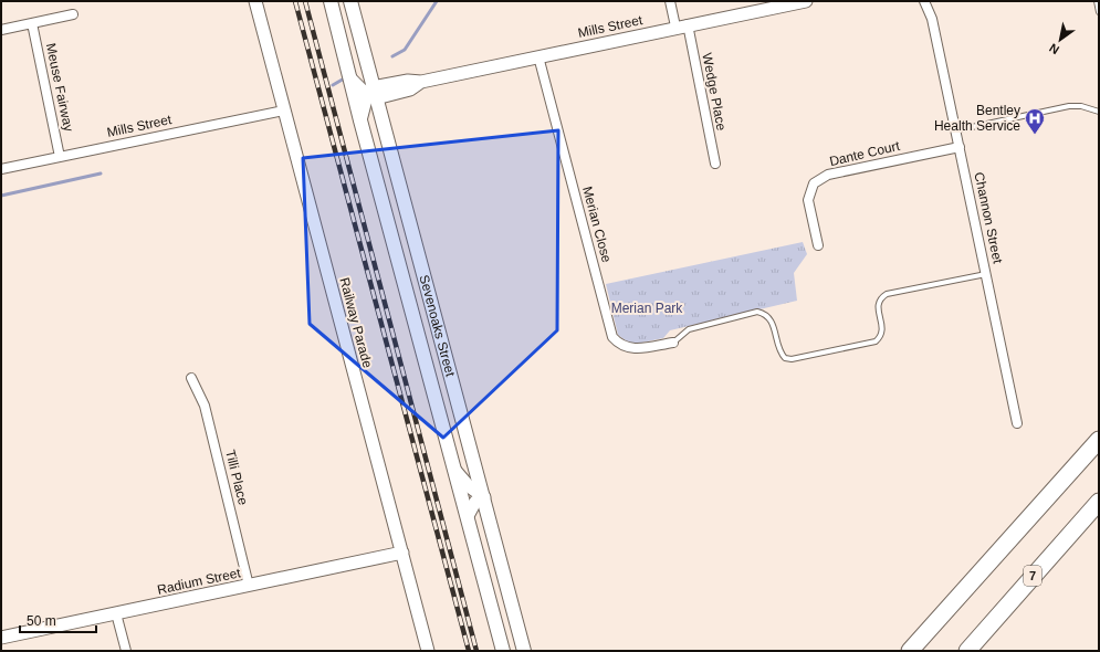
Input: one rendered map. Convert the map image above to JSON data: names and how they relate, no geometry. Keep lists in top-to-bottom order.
{
  "streets": {
    "highway": ["7"],
    "main road": ["Sevenoaks Street"],
    "street": [
      "Mills Street",
      "Meuse Fairway",
      "Wedge Place",
      "Dante Court",
      "Channon Street",
      "Merian Close",
      "Railway Parade",
      "Tilli Place",
      "Radium Street"
    ]
  },
  "crossings": [
    ["Mills Street", "Meuse Fairway"],
    ["Mills Street", "Wedge Place"],
    ["Mills Street", "Merian Close"],
    ["Mills Street", "Railway Parade"],
    ["Mills Street", "Sevenoaks Street"],
    ["Dante Court", "Channon Street"],
    ["Railway Parade", "Radium Street"],
    ["Tilli Place", "Radium Street"]
  ],
  "parks": ["Merian Park"],
  "places": {
    "hospital": ["Bentley Health Service"]
  },
  "scale_bar": "50 m",
  "north": "bottom left"
}
